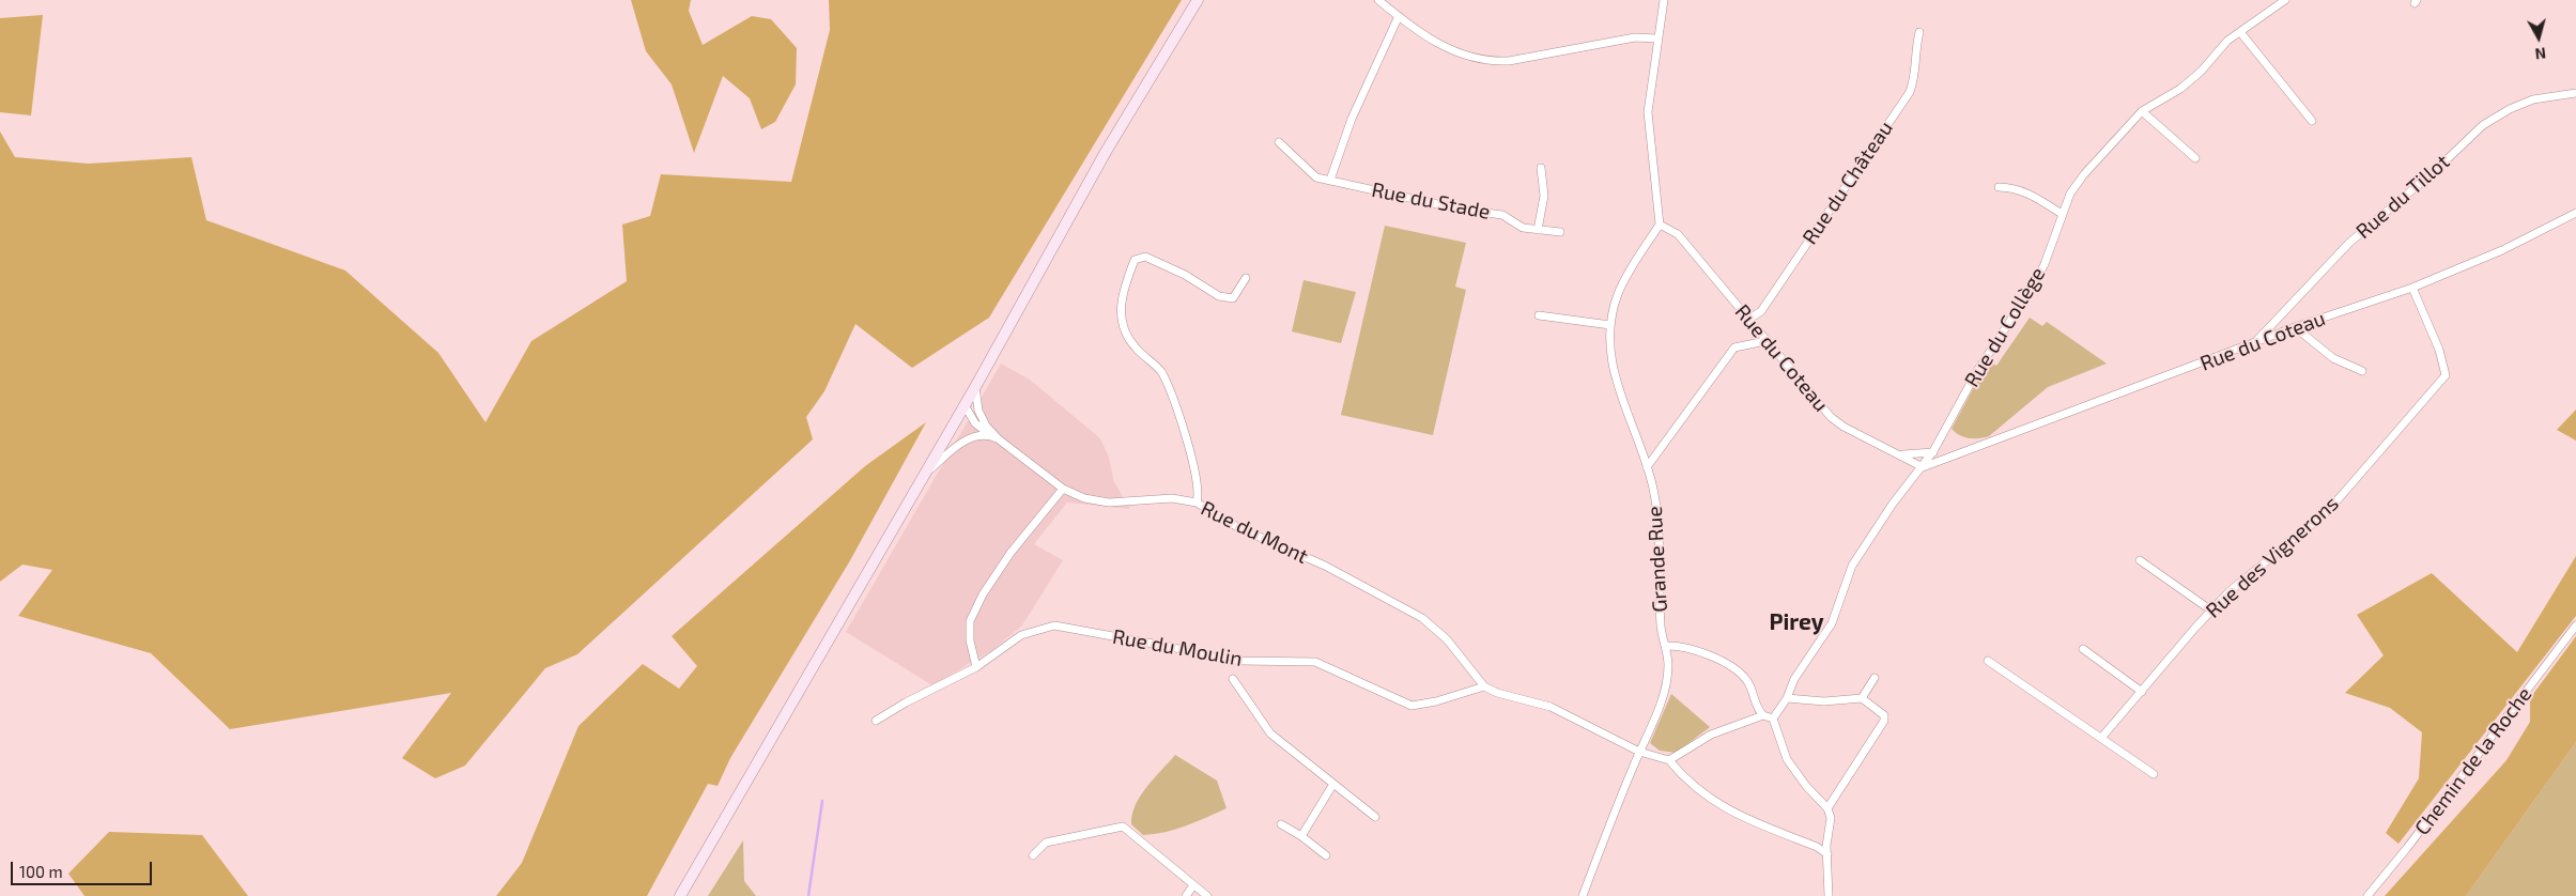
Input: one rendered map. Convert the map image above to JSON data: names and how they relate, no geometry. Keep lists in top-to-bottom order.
{
  "streets": {
    "street": [
      "Rue du Château",
      "Rue du Tillot",
      "Rue du Stade",
      "Rue du Collège",
      "Rue du Coteau",
      "Rue du Mont",
      "Rue des Vignerons",
      "Grande Rue",
      "Rue du Moulin",
      "Chemin de la Roche"
    ]
  },
  "crossings": [
    ["Rue du Château", "Rue du Coteau"],
    ["Rue du Tillot", "Rue du Coteau"],
    ["Rue du Collège", "Rue du Coteau"],
    ["Rue du Coteau", "Rue des Vignerons"],
    ["Rue du Coteau", "Grande Rue"],
    ["Rue du Mont", "Rue du Moulin"]
  ],
  "districts": ["Pirey"],
  "scale_bar": "100 m",
  "north": "bottom"
}
